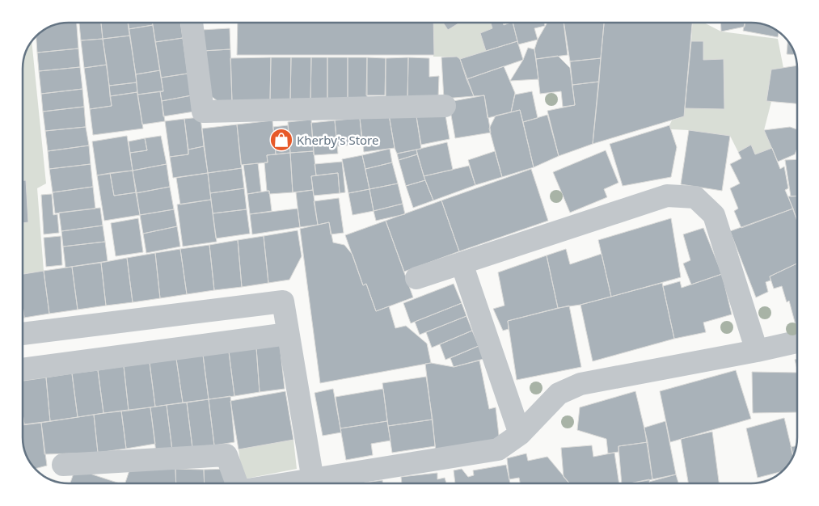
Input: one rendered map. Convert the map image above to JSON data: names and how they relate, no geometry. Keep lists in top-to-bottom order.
{
  "places": {
    "shop": ["Kherby's Store"]
  }
}
